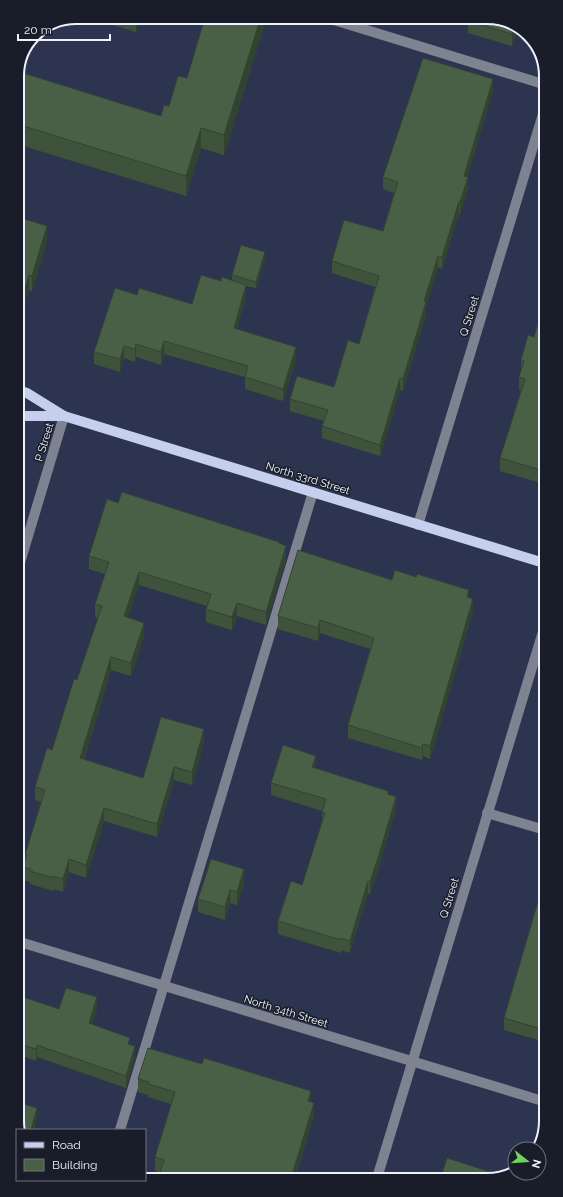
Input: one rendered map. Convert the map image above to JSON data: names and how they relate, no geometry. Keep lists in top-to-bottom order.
{
  "streets": {
    "main road": ["North 33rd Street"],
    "street": ["Q Street", "P Street", "North 34th Street"]
  },
  "crossings": [
    ["Q Street", "North 33rd Street"],
    ["Q Street", "North 34th Street"],
    ["P Street", "North 33rd Street"]
  ],
  "legend": ["Road", "Building"],
  "scale_bar": "20 m",
  "north": "right"
}
